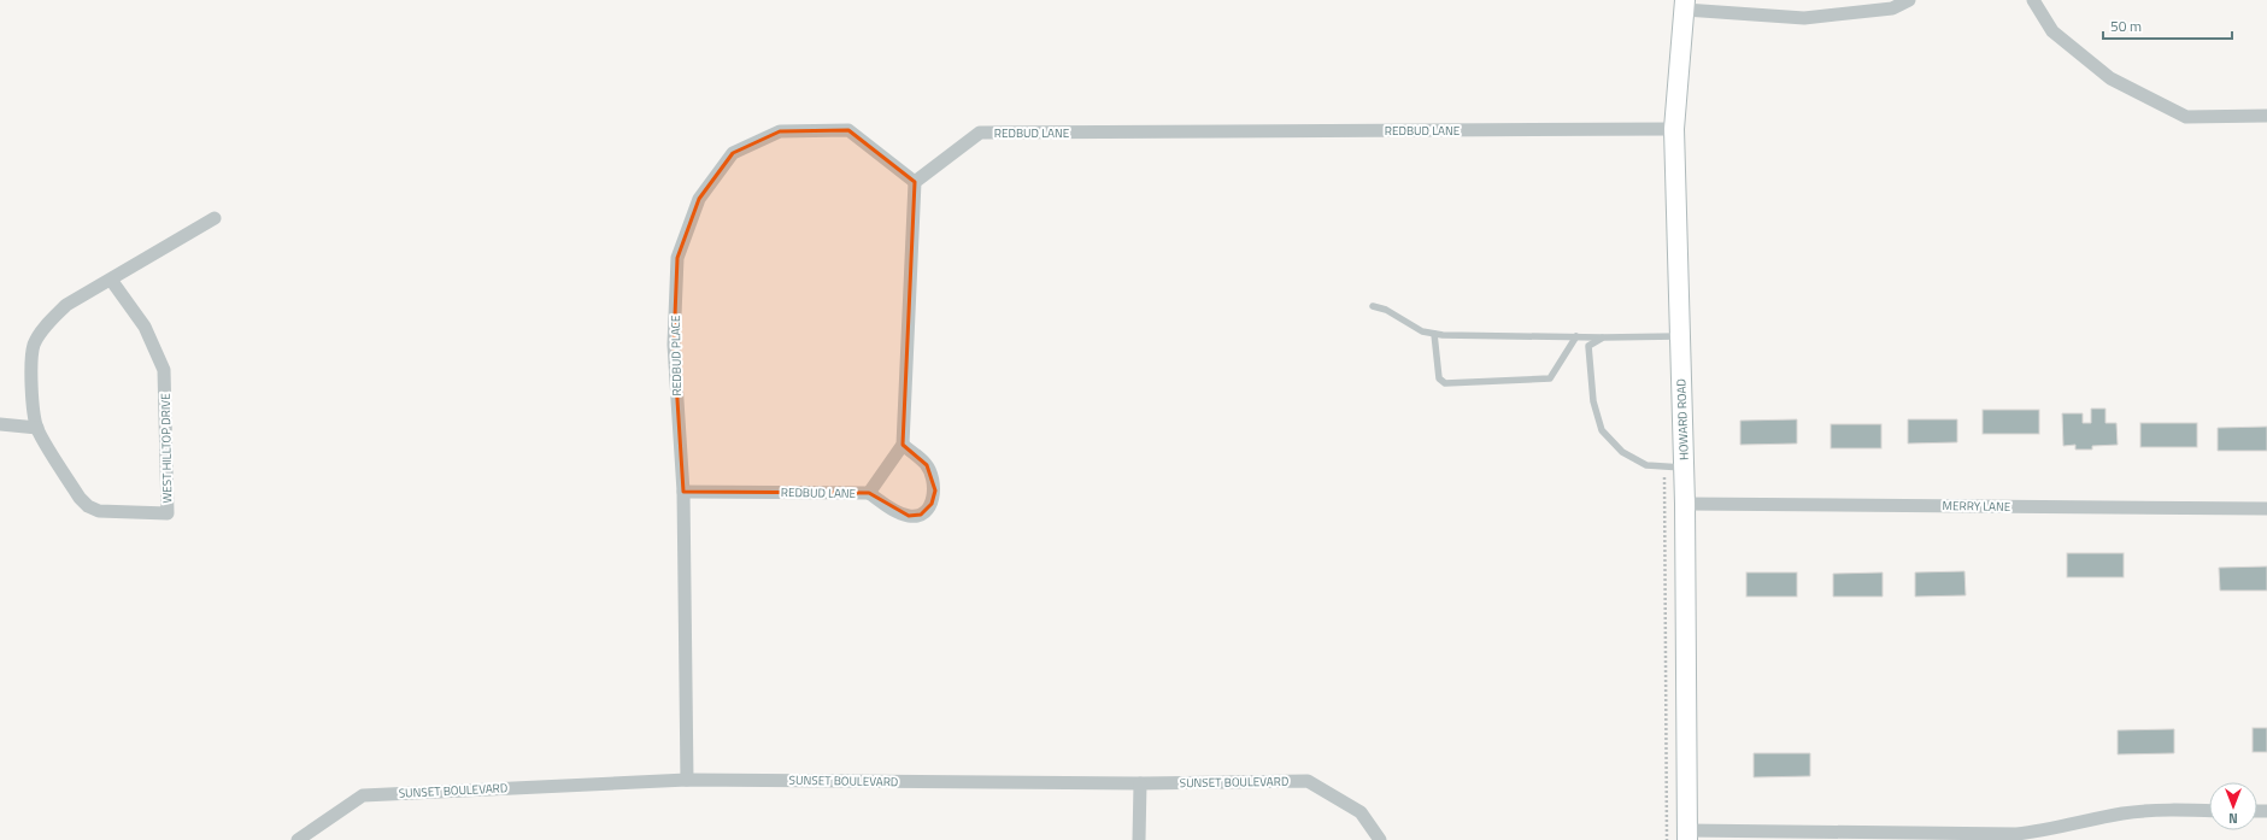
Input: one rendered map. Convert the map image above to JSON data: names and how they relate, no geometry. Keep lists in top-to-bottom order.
{
  "streets": {
    "street": [
      "REDBUD LANE",
      "REDBUD PLACE",
      "HOWARD ROAD",
      "WEST HILLTOP DRIVE",
      "MERRY LANE",
      "SUNSET BOULEVARD"
    ]
  },
  "crossings": [
    ["REDBUD LANE", "REDBUD PLACE"],
    ["REDBUD LANE", "HOWARD ROAD"],
    ["REDBUD PLACE", "SUNSET BOULEVARD"],
    ["HOWARD ROAD", "MERRY LANE"]
  ],
  "scale_bar": "50 m",
  "north": "bottom"
}
